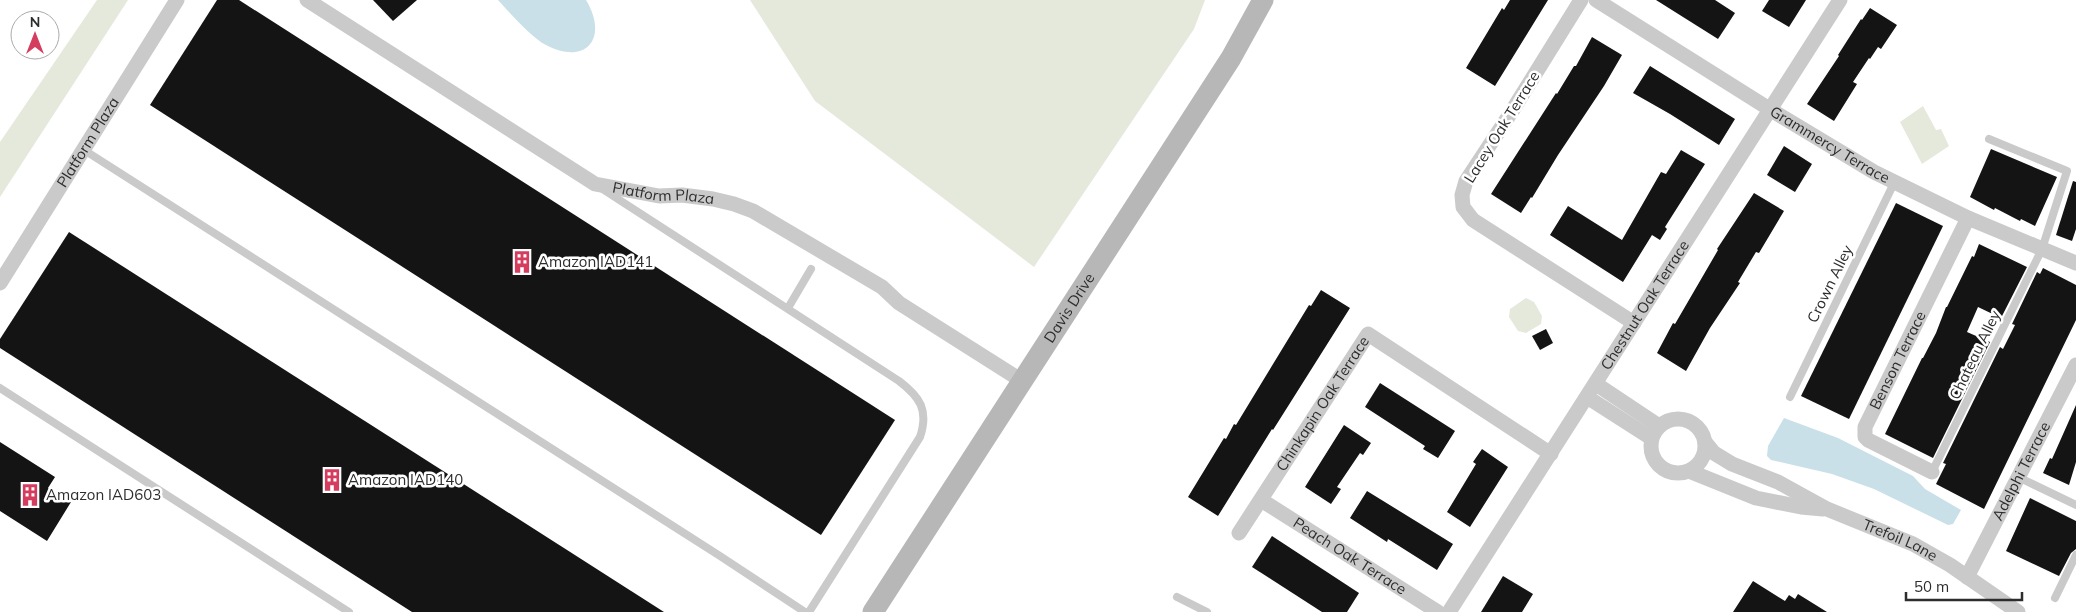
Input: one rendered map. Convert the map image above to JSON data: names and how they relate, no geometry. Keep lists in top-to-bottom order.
{
  "streets": {
    "street": [
      "Lacey Oak Terrace",
      "Platform Plaza",
      "Grammercy Terrace",
      "Chestnut Oak Terrace",
      "Davis Drive",
      "Benson Terrace",
      "Chinkapin Oak Terrace",
      "Adelphi Terrace",
      "Trefoil Lane",
      "Peach Oak Terrace"
    ],
    "lane": ["Crown Alley", "Chateau Alley"]
  },
  "crossings": [
    ["Lacey Oak Terrace", "Chestnut Oak Terrace"],
    ["Platform Plaza", "Davis Drive"],
    ["Grammercy Terrace", "Crown Alley"],
    ["Grammercy Terrace", "Chestnut Oak Terrace"],
    ["Grammercy Terrace", "Chateau Alley"],
    ["Grammercy Terrace", "Benson Terrace"],
    ["Chestnut Oak Terrace", "Chinkapin Oak Terrace"],
    ["Chateau Alley", "Benson Terrace"],
    ["Chinkapin Oak Terrace", "Peach Oak Terrace"],
    ["Adelphi Terrace", "Trefoil Lane"]
  ],
  "places": {
    "building": ["Amazon IAD141", "Amazon IAD140", "Amazon IAD603"]
  },
  "scale_bar": "50 m",
  "north": "top"
}
